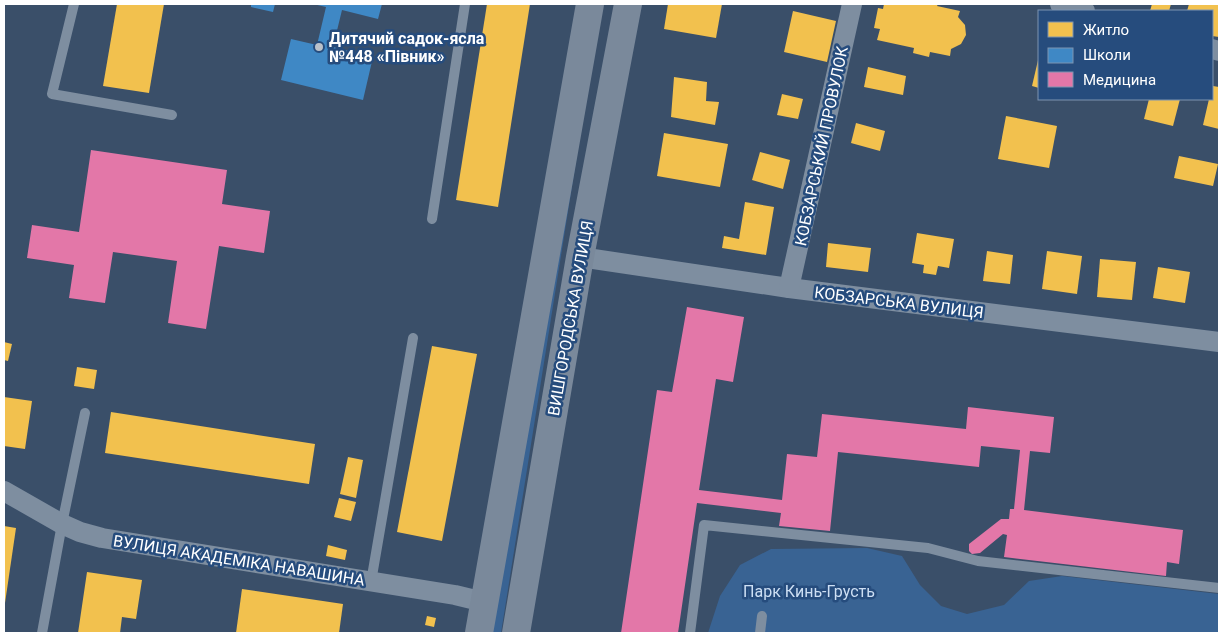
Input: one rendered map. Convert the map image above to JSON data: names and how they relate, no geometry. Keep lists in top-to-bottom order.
{
  "streets": {
    "main road": ["ВИШГОРОДСЬКА ВУЛИЦЯ"],
    "street": ["КОБЗАРСЬКИЙ ПРОВУЛОК", "КОБЗАРСЬКА ВУЛИЦЯ", "ВУЛИЦЯ АКАДЕМІКА НАВАШИНА"]
  },
  "crossings": [
    ["КОБЗАРСЬКИЙ ПРОВУЛОК", "КОБЗАРСЬКА ВУЛИЦЯ"],
    ["КОБЗАРСЬКА ВУЛИЦЯ", "ВИШГОРОДСЬКА ВУЛИЦЯ"]
  ],
  "parks": ["Парк Кинь-Грусть"],
  "places": ["Дитячий садок-ясла №448 «Півник»"],
  "legend": ["Житло", "Школи", "Медицина"]
}
